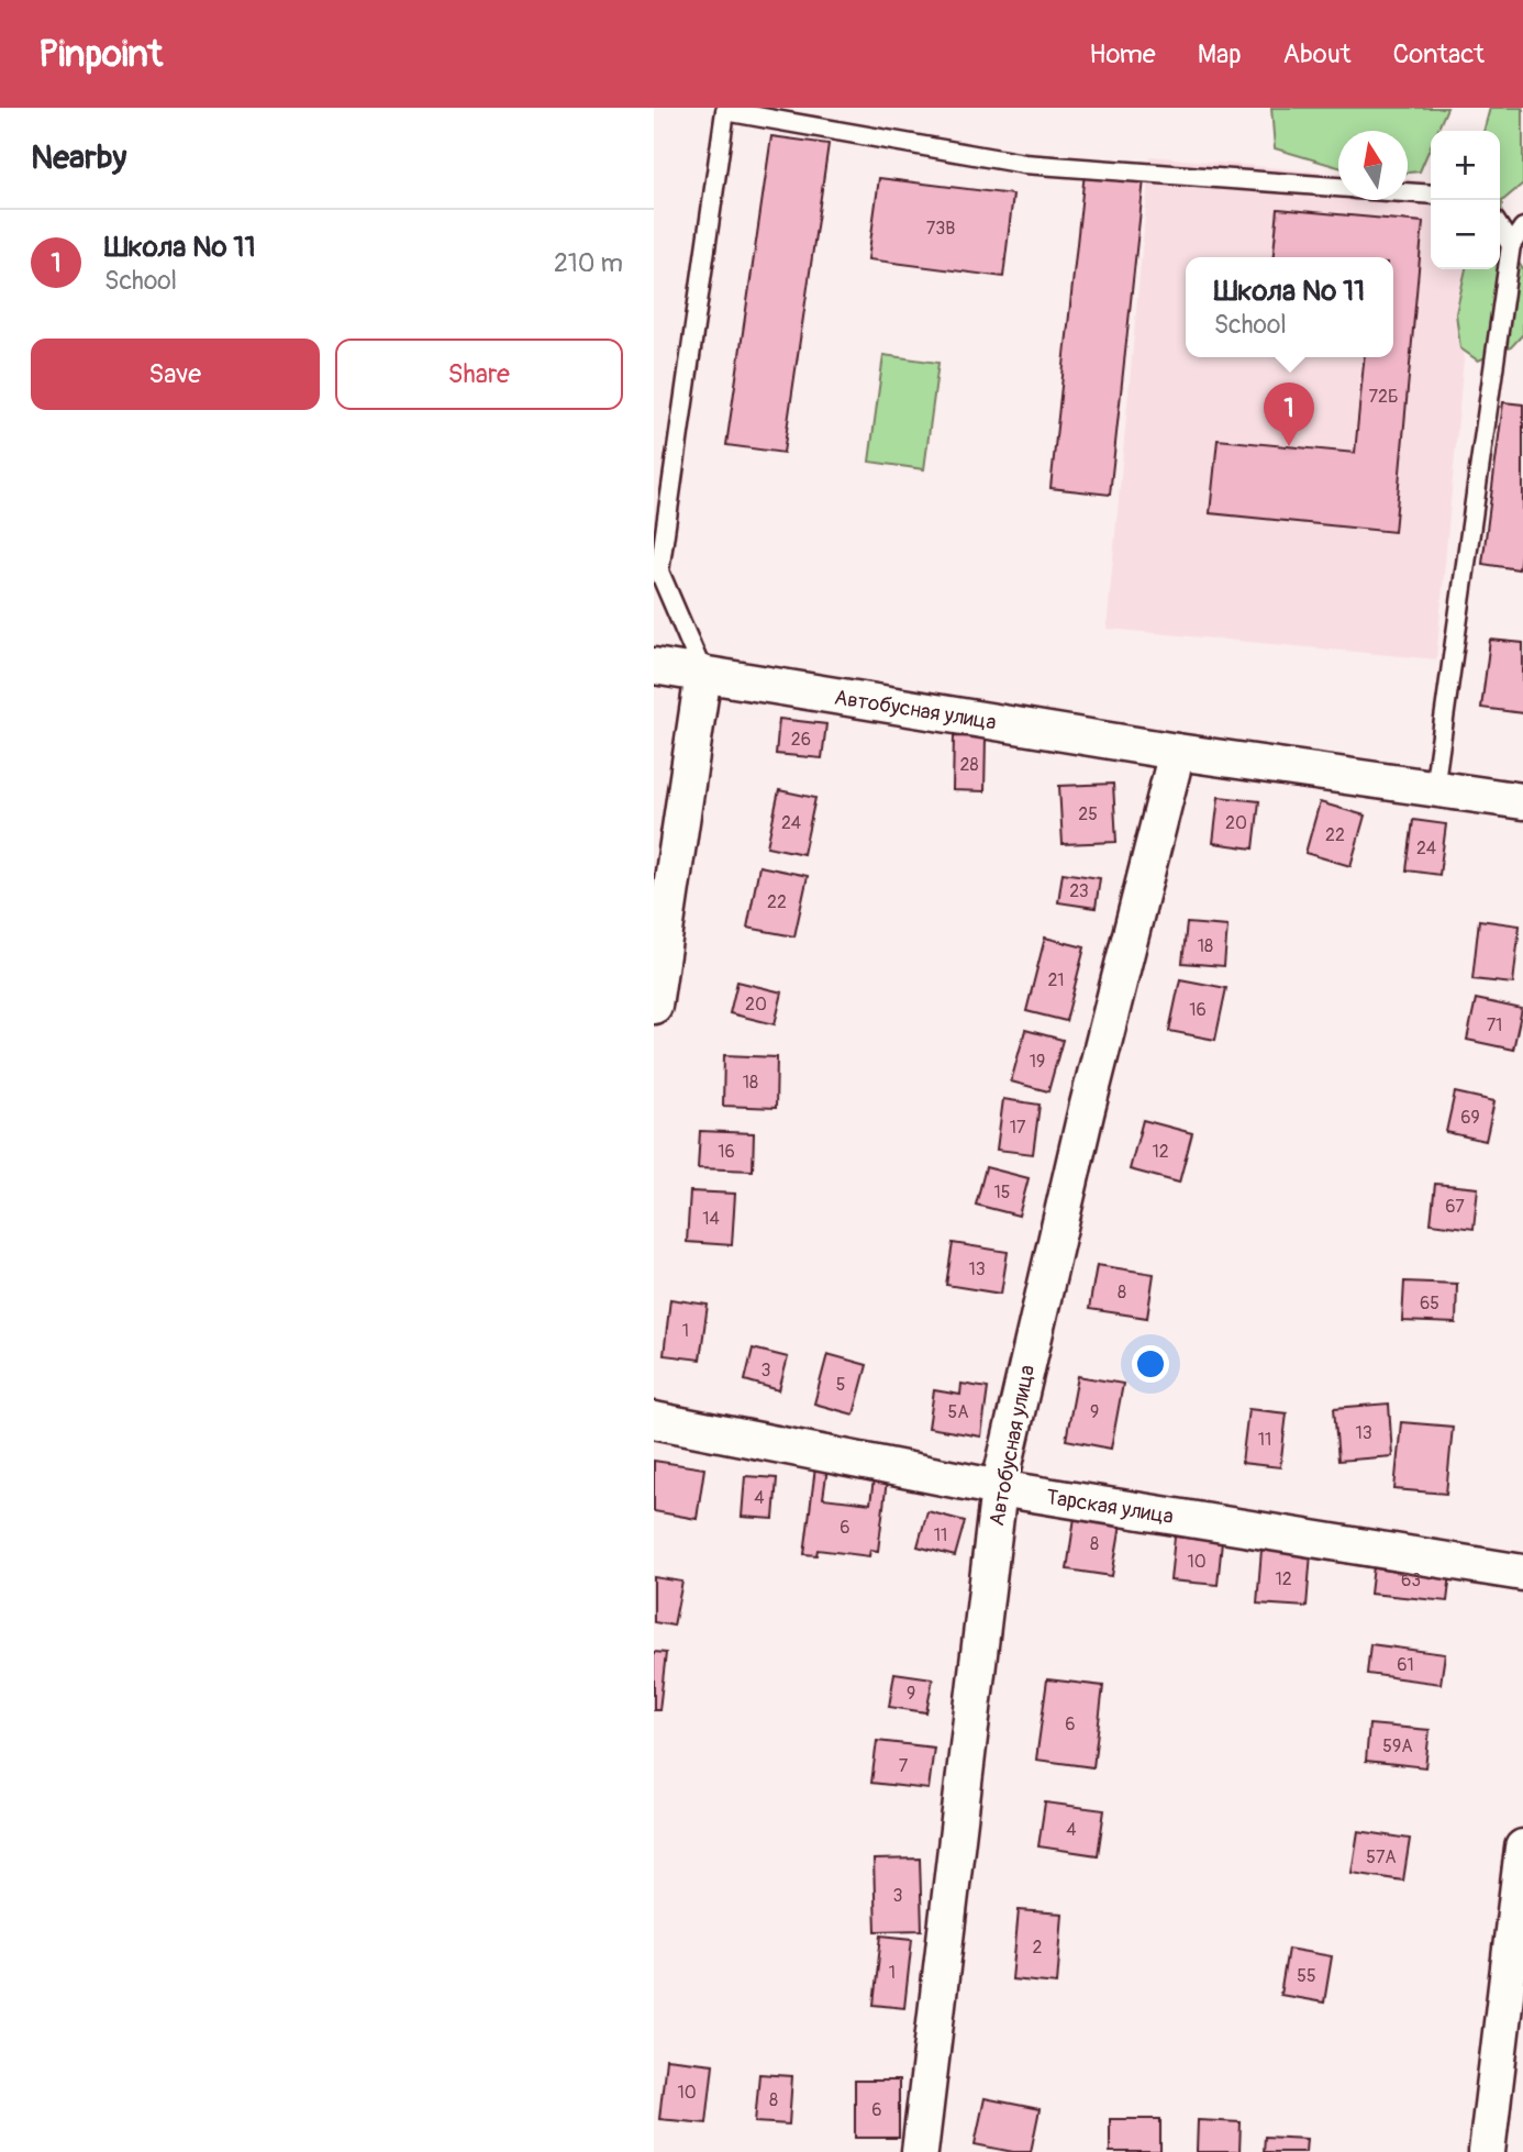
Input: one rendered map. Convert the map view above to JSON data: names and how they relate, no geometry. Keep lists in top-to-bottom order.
{
  "streets": {
    "street": ["Автобусная улица", "Тарская улица"]
  },
  "crossings": [
    ["Автобусная улица", "Тарская улица"]
  ],
  "house_numbers": [
    "73В",
    "72Б",
    "26",
    "28",
    "25",
    "24",
    "20",
    "22",
    "24",
    "23",
    "22",
    "18",
    "21",
    "20",
    "16",
    "71",
    "19",
    "18",
    "69",
    "17",
    "16",
    "12",
    "15",
    "67",
    "14",
    "13",
    "8",
    "65",
    "1",
    "3",
    "5",
    "5А",
    "9",
    "13",
    "11",
    "4",
    "6",
    "11",
    "8",
    "10",
    "12",
    "63",
    "61",
    "9",
    "6",
    "59А",
    "7",
    "4",
    "57А",
    "3",
    "2",
    "1",
    "55",
    "10",
    "8",
    "6"
  ],
  "north": "top",
  "page": {
    "header": "Pinpoint",
    "nav": [
      "Home",
      "Map",
      "About",
      "Contact"
    ],
    "heading": "Nearby",
    "map_buttons": ["+", "−"],
    "list": [
      {
        "mark": "1",
        "name": "Школа № 11",
        "note": "School",
        "value": "210 m"
      }
    ],
    "popup": ["Школа № 11", "School"],
    "buttons": ["Save", "Share"],
    "pins": "1"
  }
}
